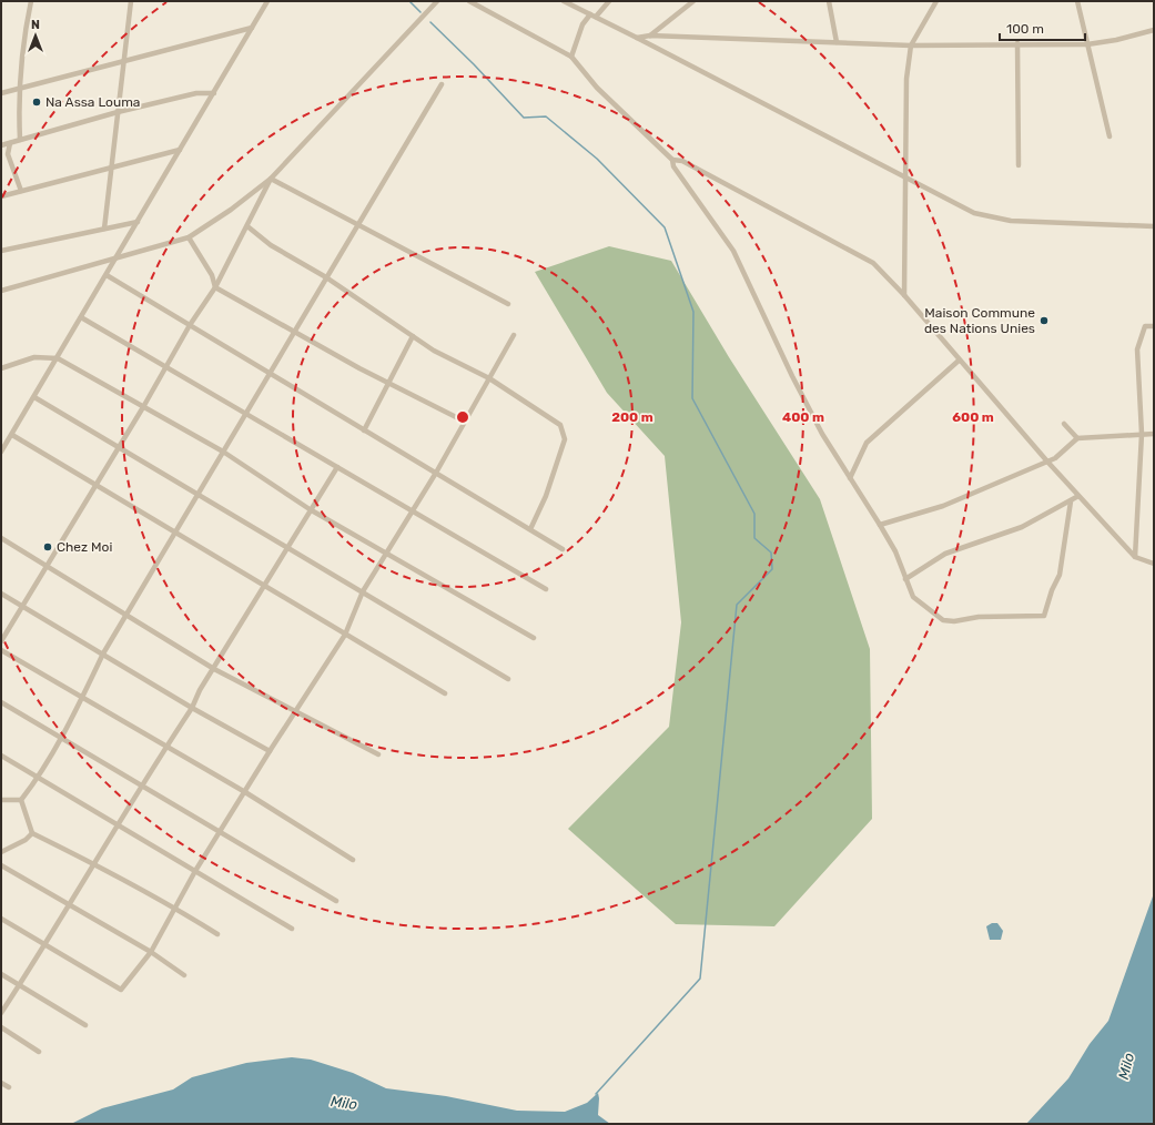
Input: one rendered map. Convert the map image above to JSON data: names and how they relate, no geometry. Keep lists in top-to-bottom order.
{
  "water": ["Milo"],
  "places": ["Na Assa Louma", "Maison Commune des Nations Unies", "Chez Moi"],
  "scale_bar": "100 m",
  "north": "top",
  "rings": ["200 m", "400 m", "600 m"]
}
